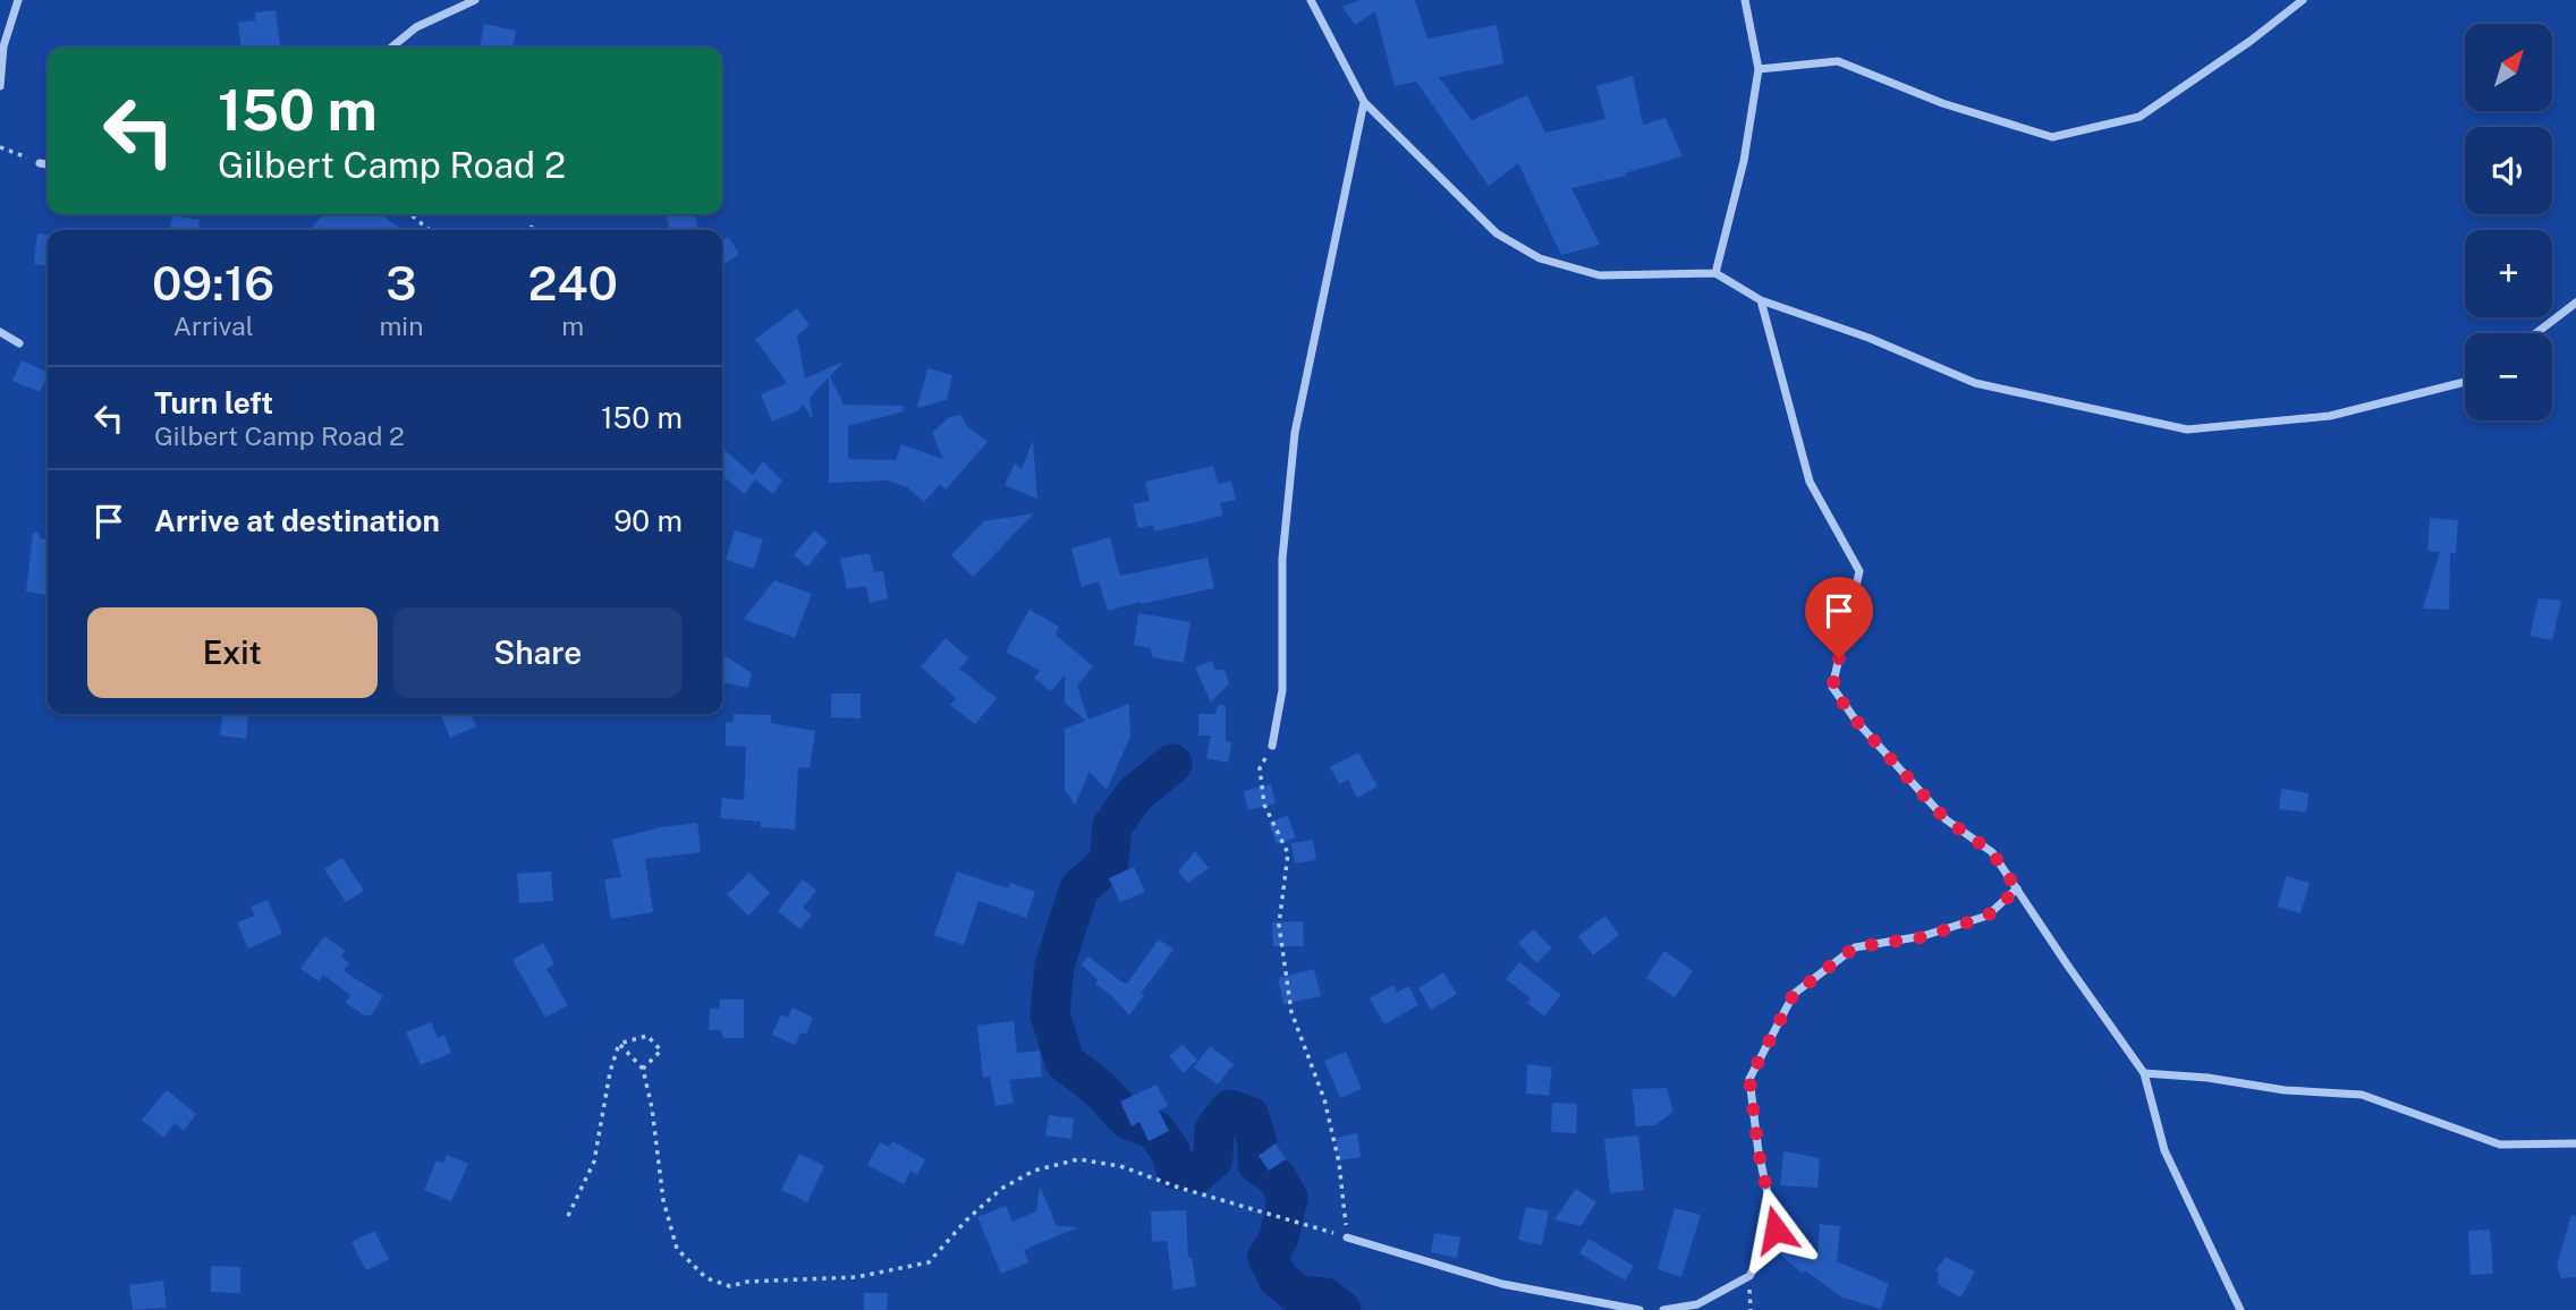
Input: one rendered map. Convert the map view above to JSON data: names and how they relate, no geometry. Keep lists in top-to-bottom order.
{
  "north": "top right",
  "page": {
    "map_buttons": ["+", "−"],
    "turn": ["150 m", "Gilbert Camp Road 2"],
    "eta": [
      "09:16",
      "Arrival",
      "3",
      "min",
      "240",
      "m"
    ],
    "list": [
      {
        "name": "Turn left",
        "note": "Gilbert Camp Road 2",
        "value": "150 m"
      },
      {
        "name": "Arrive at destination",
        "value": "90 m"
      }
    ],
    "buttons": ["Exit", "Share"]
  }
}
